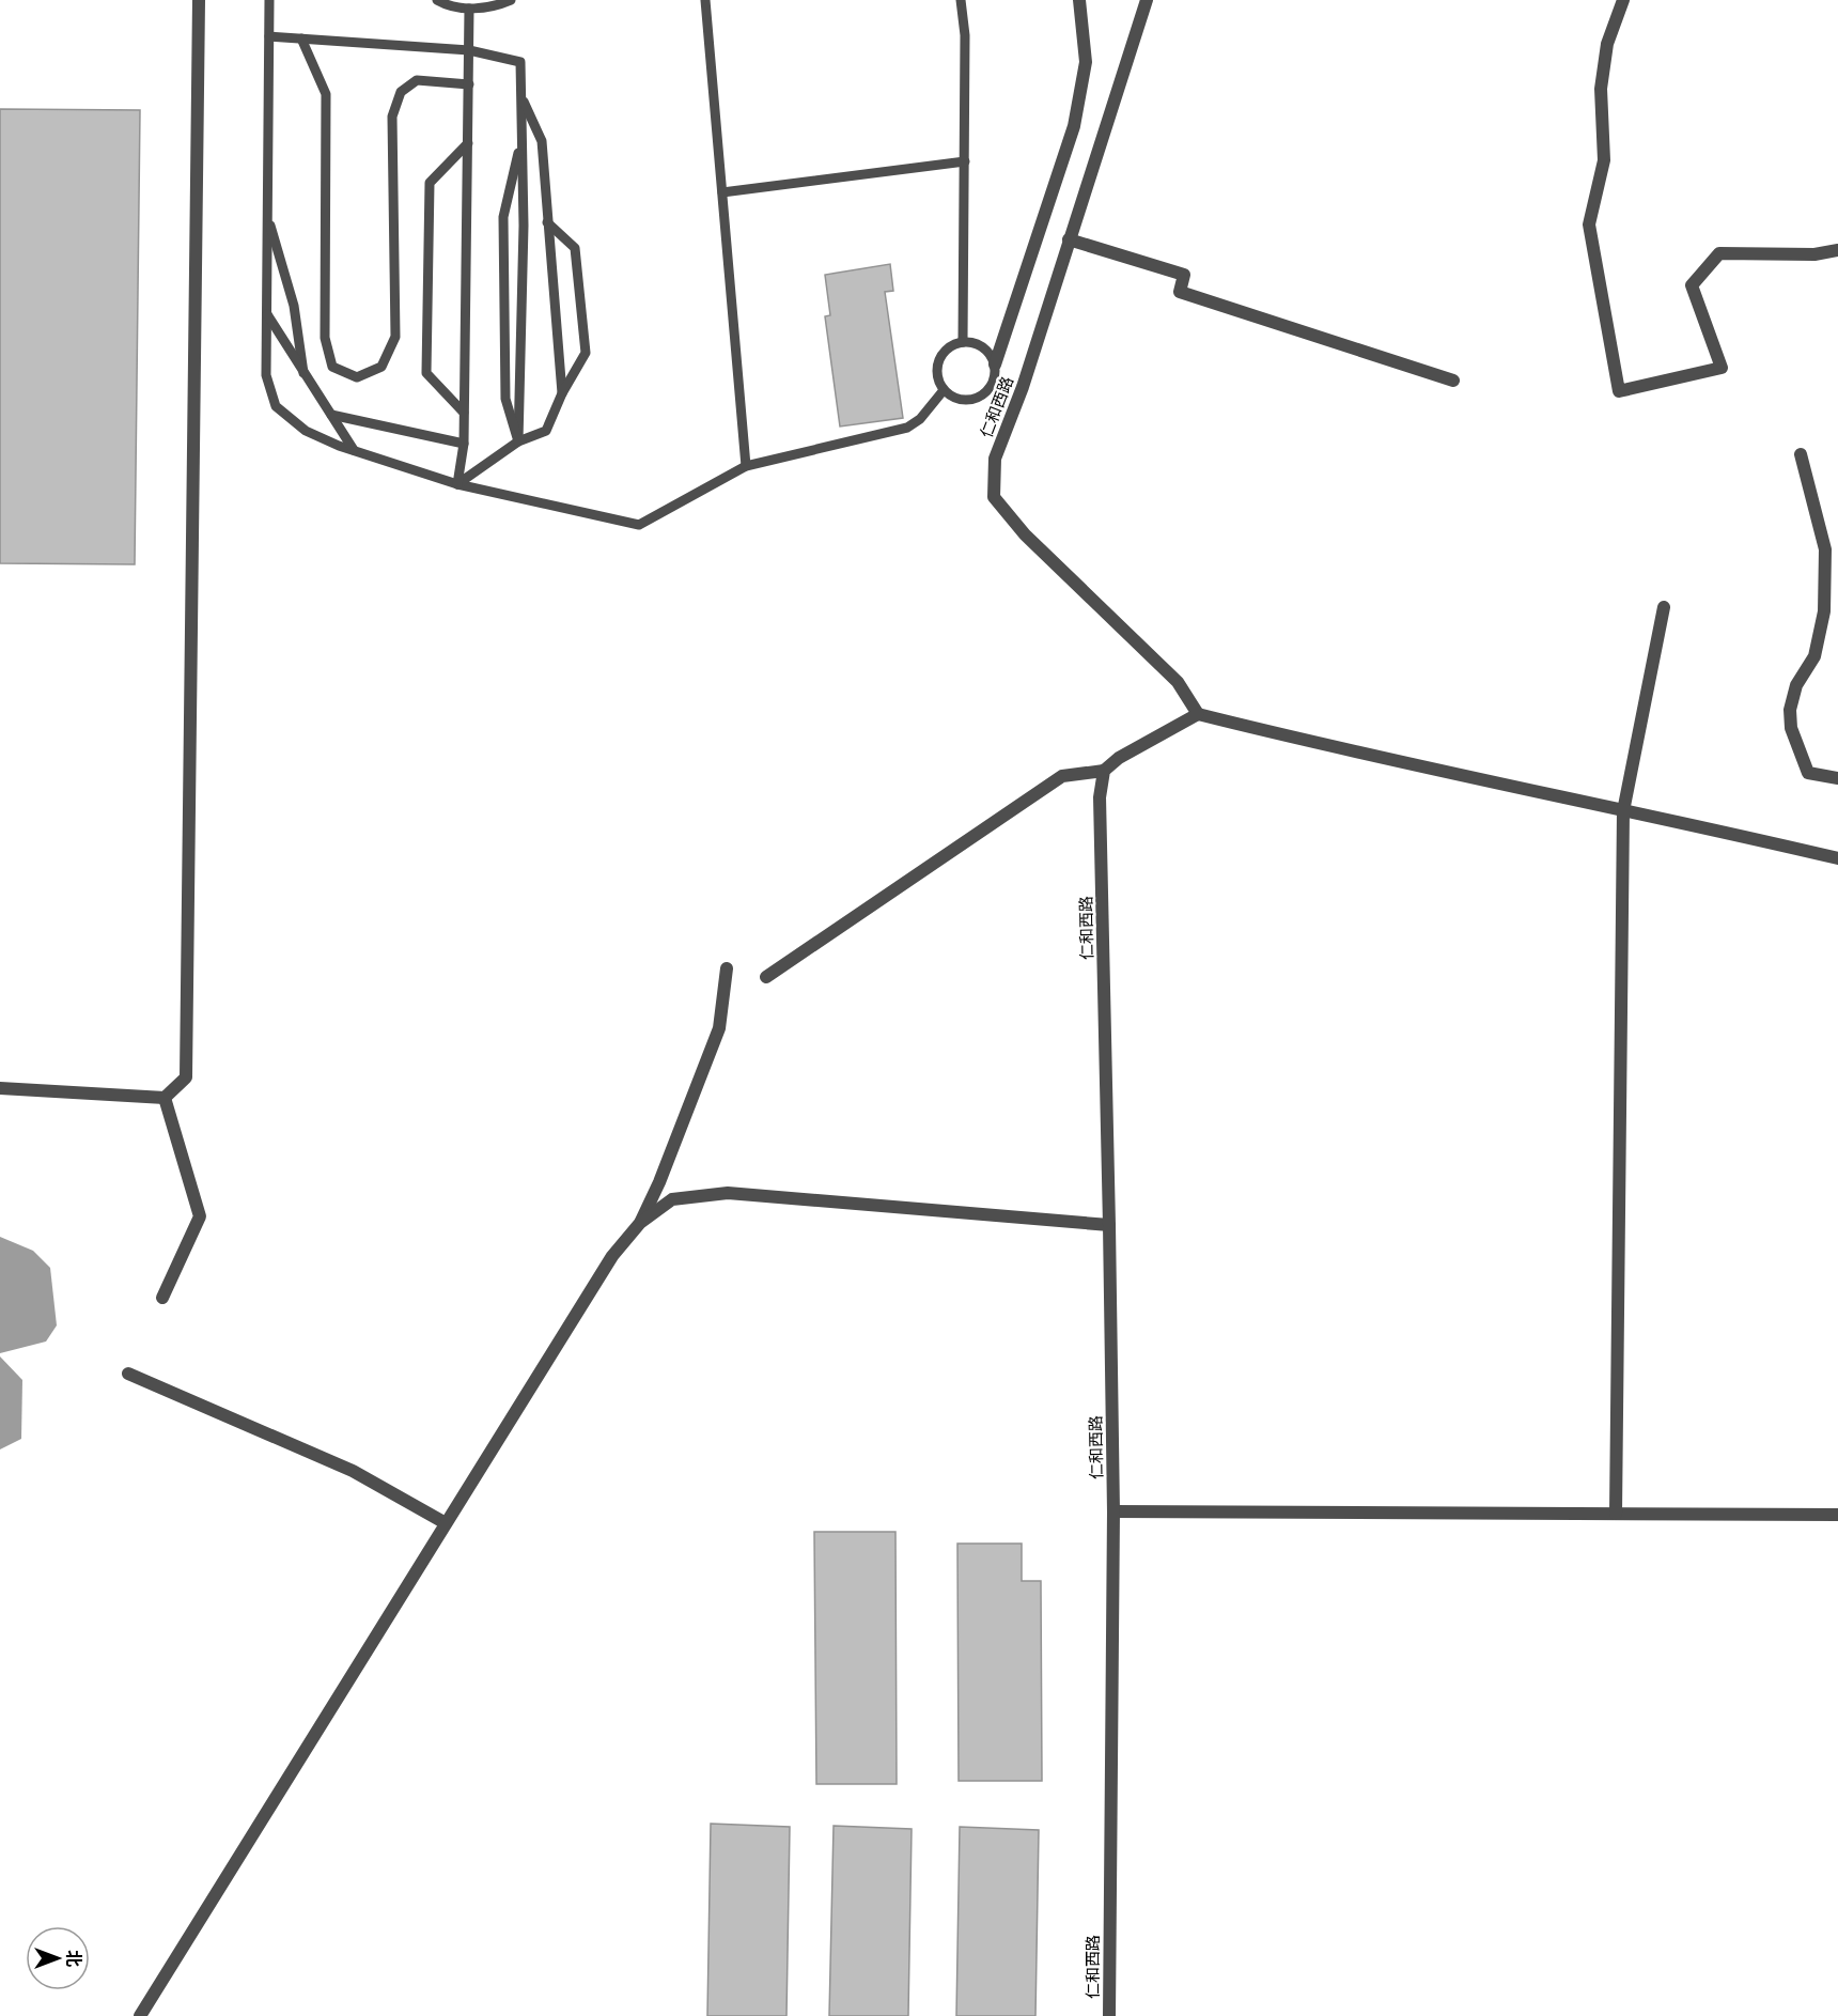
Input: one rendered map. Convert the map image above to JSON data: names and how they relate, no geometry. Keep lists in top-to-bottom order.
{
  "streets": {
    "street": ["仁和西路"]
  },
  "north": "right"
}
